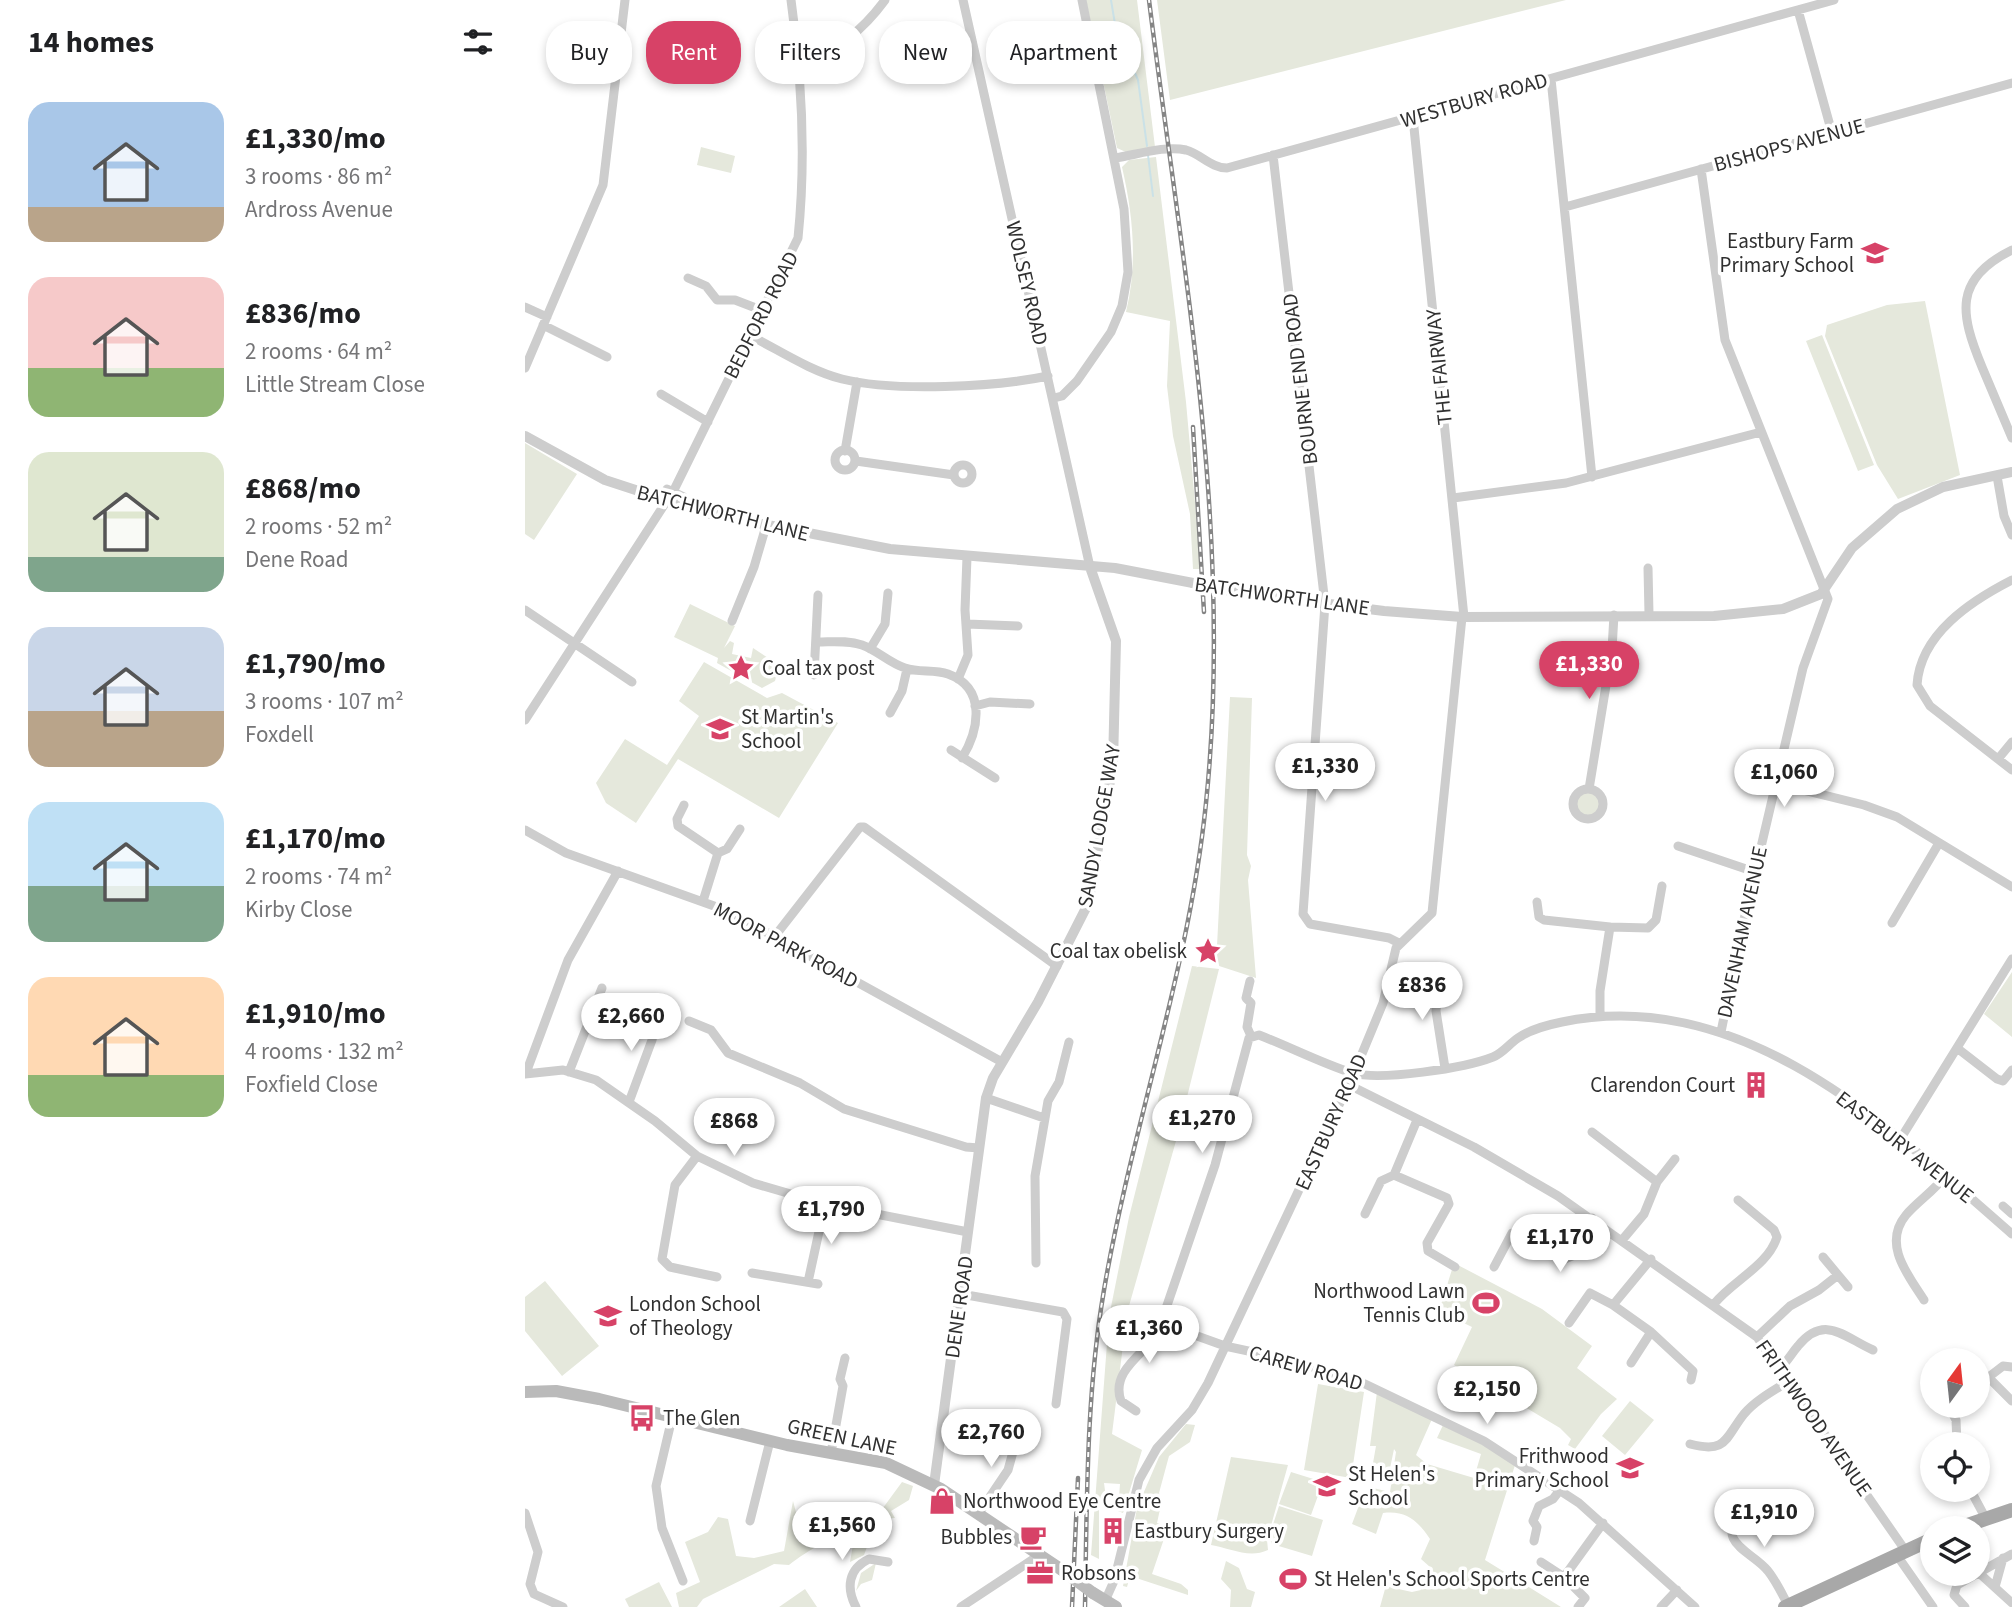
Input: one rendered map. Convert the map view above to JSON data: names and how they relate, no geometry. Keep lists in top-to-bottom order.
{
  "streets": {
    "main road": ["GREEN LANE"],
    "street": [
      "WESTBURY ROAD",
      "BISHOPS AVENUE",
      "WOLSEY ROAD",
      "BEDFORD ROAD",
      "THE FAIRWAY",
      "BOURNE END ROAD",
      "BATCHWORTH LANE",
      "SANDY LODGE WAY",
      "DAVENHAM AVENUE",
      "MOOR PARK ROAD",
      "EASTBURY ROAD",
      "EASTBURY AVENUE",
      "DENE ROAD",
      "CAREW ROAD",
      "FRITHWOOD AVENUE"
    ]
  },
  "crossings": [
    ["WESTBURY ROAD", "THE FAIRWAY"],
    ["WESTBURY ROAD", "BOURNE END ROAD"],
    ["WOLSEY ROAD", "BATCHWORTH LANE"],
    ["WOLSEY ROAD", "SANDY LODGE WAY"],
    ["THE FAIRWAY", "BATCHWORTH LANE"],
    ["BOURNE END ROAD", "BATCHWORTH LANE"],
    ["BOURNE END ROAD", "EASTBURY ROAD"],
    ["BATCHWORTH LANE", "SANDY LODGE WAY"],
    ["BATCHWORTH LANE", "DAVENHAM AVENUE"],
    ["SANDY LODGE WAY", "MOOR PARK ROAD"],
    ["SANDY LODGE WAY", "DENE ROAD"],
    ["DAVENHAM AVENUE", "EASTBURY AVENUE"],
    ["EASTBURY ROAD", "EASTBURY AVENUE"],
    ["EASTBURY ROAD", "CAREW ROAD"],
    ["EASTBURY ROAD", "FRITHWOOD AVENUE"],
    ["EASTBURY ROAD", "GREEN LANE"],
    ["DENE ROAD", "GREEN LANE"]
  ],
  "places": {
    "school or university": [
      "Eastbury Farm Primary School",
      "St Martin's School",
      "London School of Theology",
      "Frithwood Primary School",
      "St Helen's School"
    ],
    "place": ["Coal tax post", "Coal tax obelisk"],
    "building": ["Clarendon Court", "Eastbury Surgery"],
    "sports": ["Northwood Lawn Tennis Club", "St Helen's School Sports Centre"],
    "bus stop": ["The Glen"],
    "shop": ["Northwood Eye Centre"],
    "cafe": ["Bubbles"],
    "office": ["Robsons"]
  },
  "north": "top",
  "page": {
    "heading": "14 homes",
    "chip": [
      "Buy",
      "Rent",
      "Filters",
      "New",
      "Apartment"
    ],
    "list": [
      {
        "name": "£1,330/mo",
        "note": "3 rooms · 86 m² · Ardross Avenue"
      },
      {
        "name": "£836/mo",
        "note": "2 rooms · 64 m² · Little Stream Close"
      },
      {
        "name": "£868/mo",
        "note": "2 rooms · 52 m² · Dene Road"
      },
      {
        "name": "£1,790/mo",
        "note": "3 rooms · 107 m² · Foxdell"
      },
      {
        "name": "£1,170/mo",
        "note": "2 rooms · 74 m² · Kirby Close"
      },
      {
        "name": "£1,910/mo",
        "note": "4 rooms · 132 m² · Foxfield Close"
      }
    ],
    "price": [
      "£1,330",
      "£1,330",
      "£1,060",
      "£836",
      "£2,660",
      "£1,270",
      "£868",
      "£1,790",
      "£1,170",
      "£1,360",
      "£2,150",
      "£2,760",
      "£1,910",
      "£1,560"
    ]
  }
}
